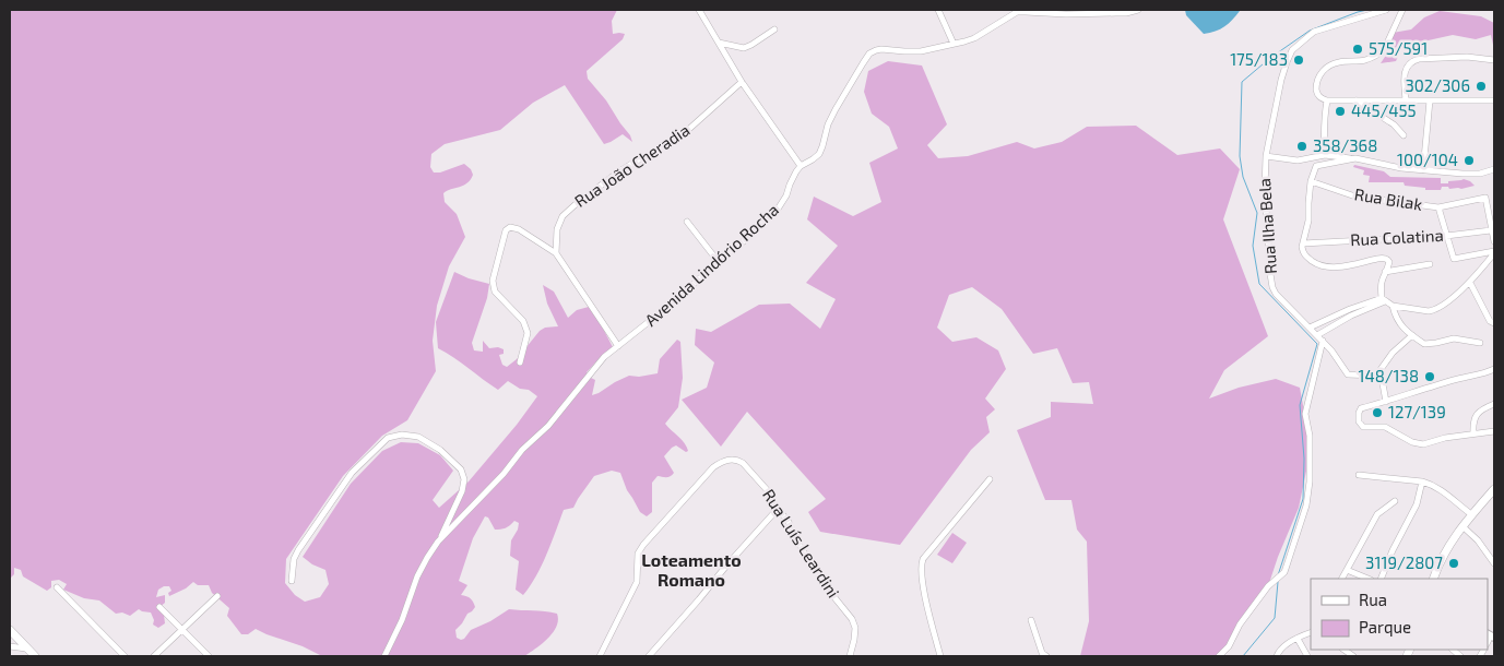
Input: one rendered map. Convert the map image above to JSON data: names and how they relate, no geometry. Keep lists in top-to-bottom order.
{
  "streets": {
    "street": [
      "Rua João Cheradia",
      "Rua Bilak",
      "Rua Ilha Bela",
      "Rua Colatina",
      "Avenida Lindório Rocha",
      "Rua Luís Leardini"
    ]
  },
  "crossings": [
    ["Rua Bilak", "Rua Colatina"]
  ],
  "districts": ["Loteamento Romano"],
  "places": [
    "575/591",
    "175/183",
    "302/306",
    "445/455",
    "358/368",
    "100/104",
    "148/138",
    "127/139",
    "3119/2807"
  ],
  "legend": ["Rua", "Parque"]
}
